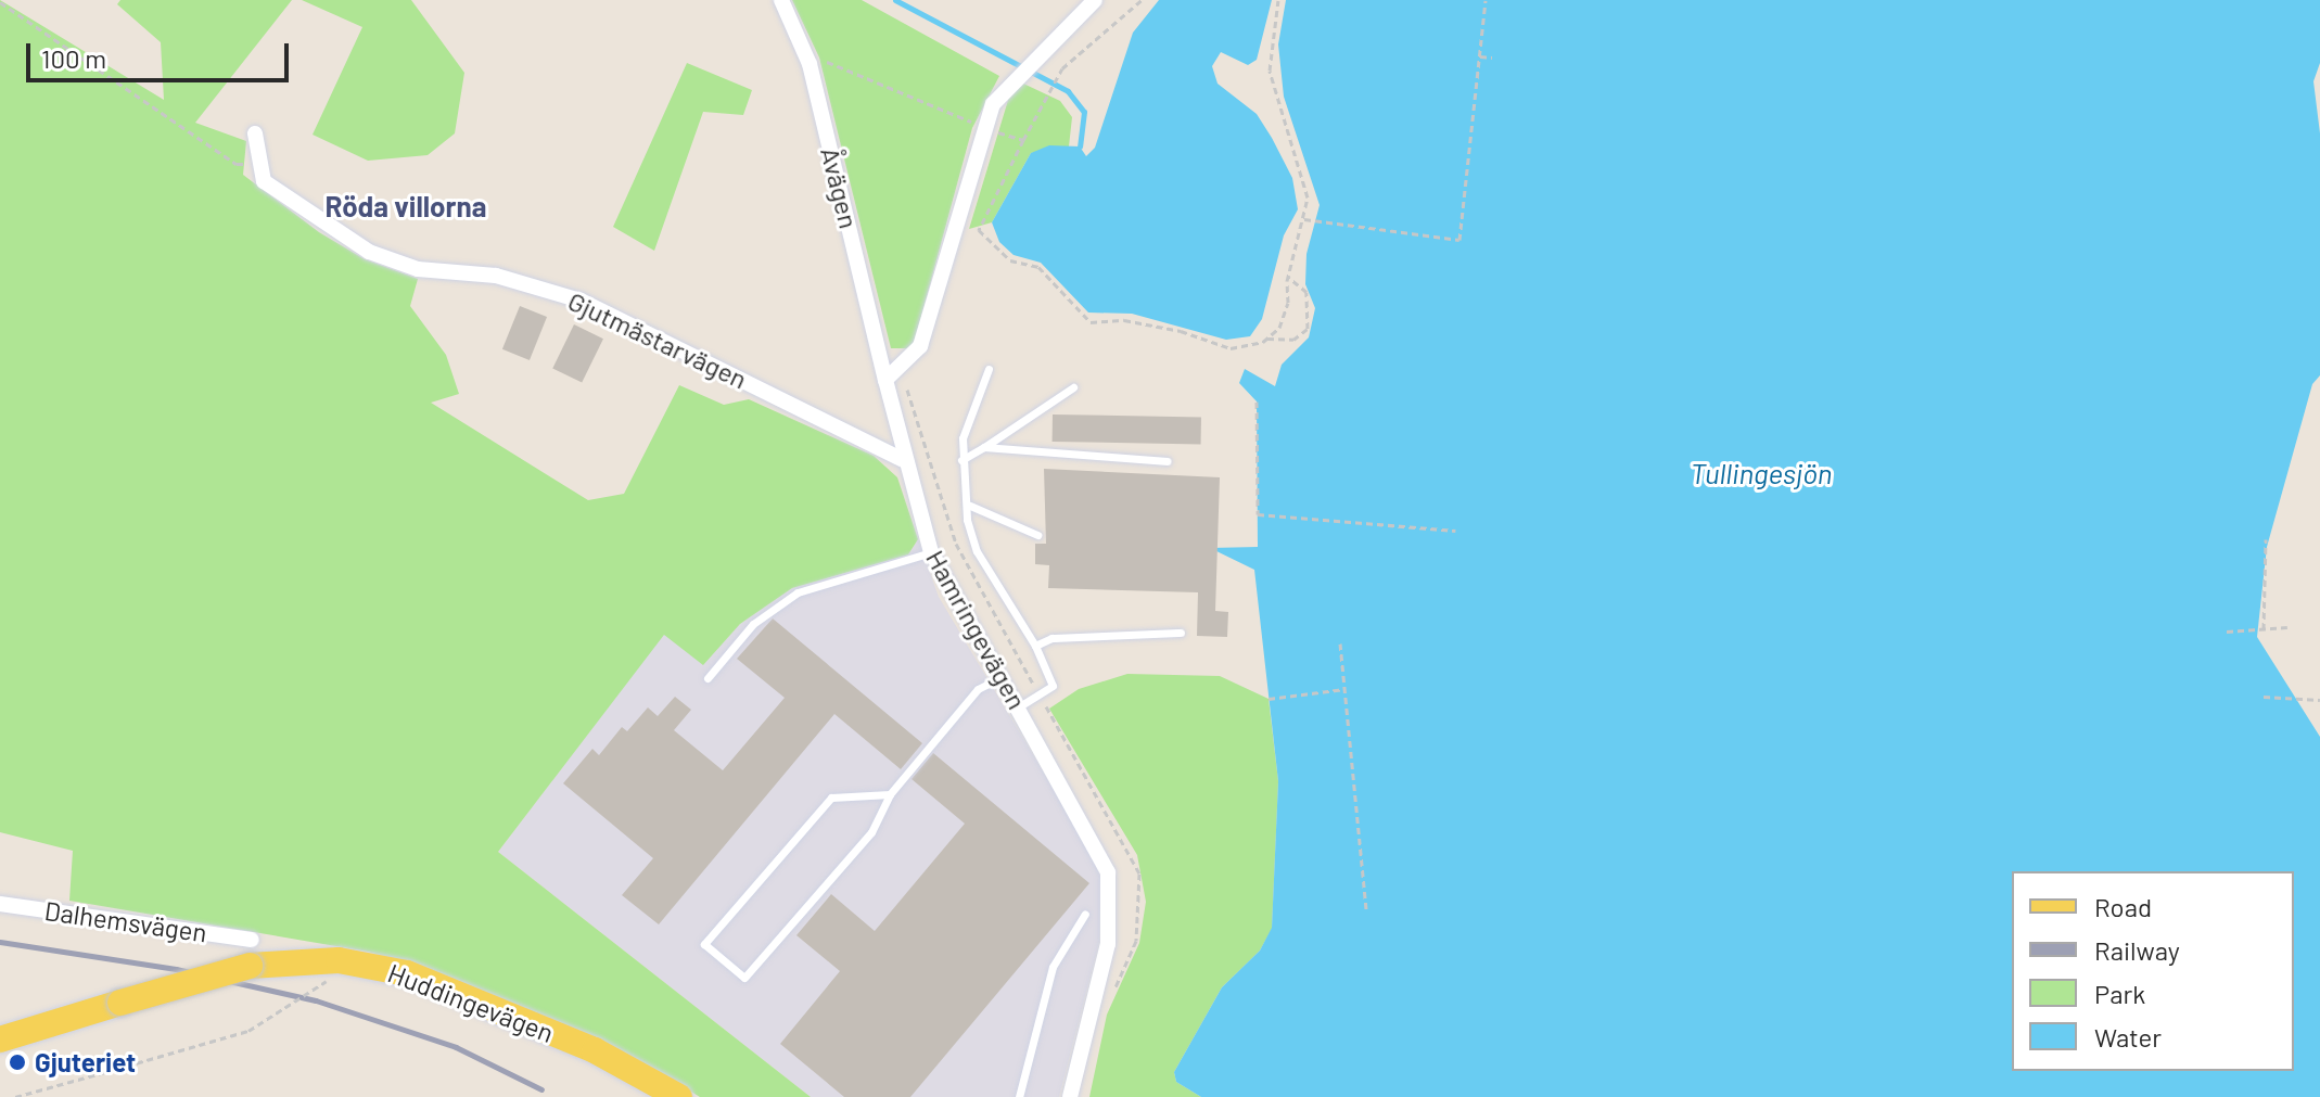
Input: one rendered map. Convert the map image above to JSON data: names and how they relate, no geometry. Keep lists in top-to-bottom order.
{
  "streets": {
    "main road": ["Huddingevägen"],
    "street": [
      "Åvägen",
      "Gjutmästarvägen",
      "Hamringevägen",
      "Dalhemsvägen"
    ]
  },
  "crossings": [
    ["Åvägen", "Hamringevägen"],
    ["Gjutmästarvägen", "Hamringevägen"]
  ],
  "districts": ["Röda villorna"],
  "water": ["Tullingesjön"],
  "places": ["Gjuteriet"],
  "legend": [
    "Road",
    "Railway",
    "Park",
    "Water"
  ],
  "scale_bar": "100 m"
}
